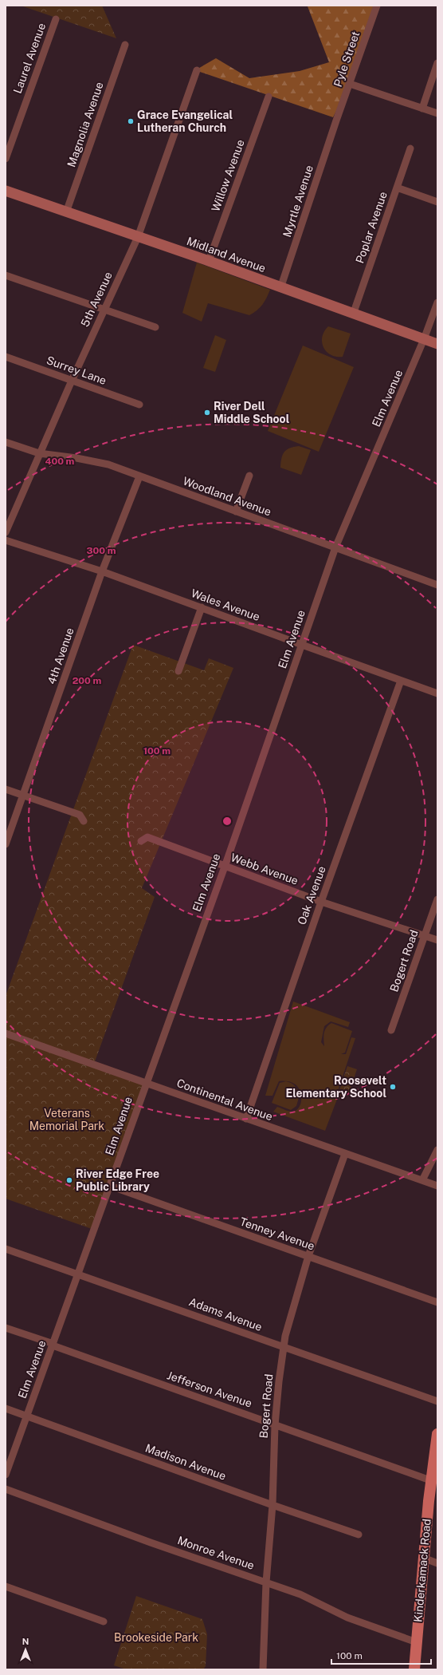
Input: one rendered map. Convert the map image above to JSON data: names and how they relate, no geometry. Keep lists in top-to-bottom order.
{
  "streets": {
    "main road": ["Kinderkamack Road"],
    "street": [
      "Laurel Avenue",
      "Pyle Street",
      "Magnolia Avenue",
      "Willow Avenue",
      "Myrtle Avenue",
      "Poplar Avenue",
      "Midland Avenue",
      "5th Avenue",
      "Surrey Lane",
      "Elm Avenue",
      "Woodland Avenue",
      "Wales Avenue",
      "4th Avenue",
      "Webb Avenue",
      "Oak Avenue",
      "Bogert Road",
      "Continental Avenue",
      "Tenney Avenue",
      "Adams Avenue",
      "Jefferson Avenue",
      "Madison Avenue",
      "Monroe Avenue"
    ]
  },
  "crossings": [
    ["Pyle Street", "Myrtle Avenue"],
    ["Magnolia Avenue", "Midland Avenue"],
    ["Willow Avenue", "Midland Avenue"],
    ["Myrtle Avenue", "Midland Avenue"],
    ["Poplar Avenue", "Midland Avenue"],
    ["Midland Avenue", "5th Avenue"],
    ["Midland Avenue", "Elm Avenue"],
    ["5th Avenue", "Surrey Lane"],
    ["5th Avenue", "Woodland Avenue"],
    ["Elm Avenue", "Woodland Avenue"],
    ["Elm Avenue", "Wales Avenue"],
    ["Elm Avenue", "Webb Avenue"],
    ["Elm Avenue", "Continental Avenue"],
    ["Elm Avenue", "Tenney Avenue"],
    ["Elm Avenue", "Adams Avenue"],
    ["Elm Avenue", "Jefferson Avenue"],
    ["Elm Avenue", "Madison Avenue"],
    ["Woodland Avenue", "4th Avenue"],
    ["Wales Avenue", "4th Avenue"],
    ["Wales Avenue", "Oak Avenue"],
    ["Webb Avenue", "Oak Avenue"],
    ["Webb Avenue", "Bogert Road"],
    ["Oak Avenue", "Continental Avenue"],
    ["Bogert Road", "Continental Avenue"],
    ["Bogert Road", "Tenney Avenue"],
    ["Bogert Road", "Adams Avenue"],
    ["Bogert Road", "Jefferson Avenue"],
    ["Bogert Road", "Madison Avenue"],
    ["Bogert Road", "Monroe Avenue"],
    ["Jefferson Avenue", "Kinderkamack Road"],
    ["Monroe Avenue", "Kinderkamack Road"]
  ],
  "parks": ["Veterans Memorial Park", "Brookeside Park"],
  "places": [
    "Grace Evangelical Lutheran Church",
    "River Dell Middle School",
    "Roosevelt Elementary School",
    "River Edge Free Public Library"
  ],
  "scale_bar": "100 m",
  "north": "top",
  "rings": [
    "400 m",
    "300 m",
    "200 m",
    "100 m"
  ]
}
